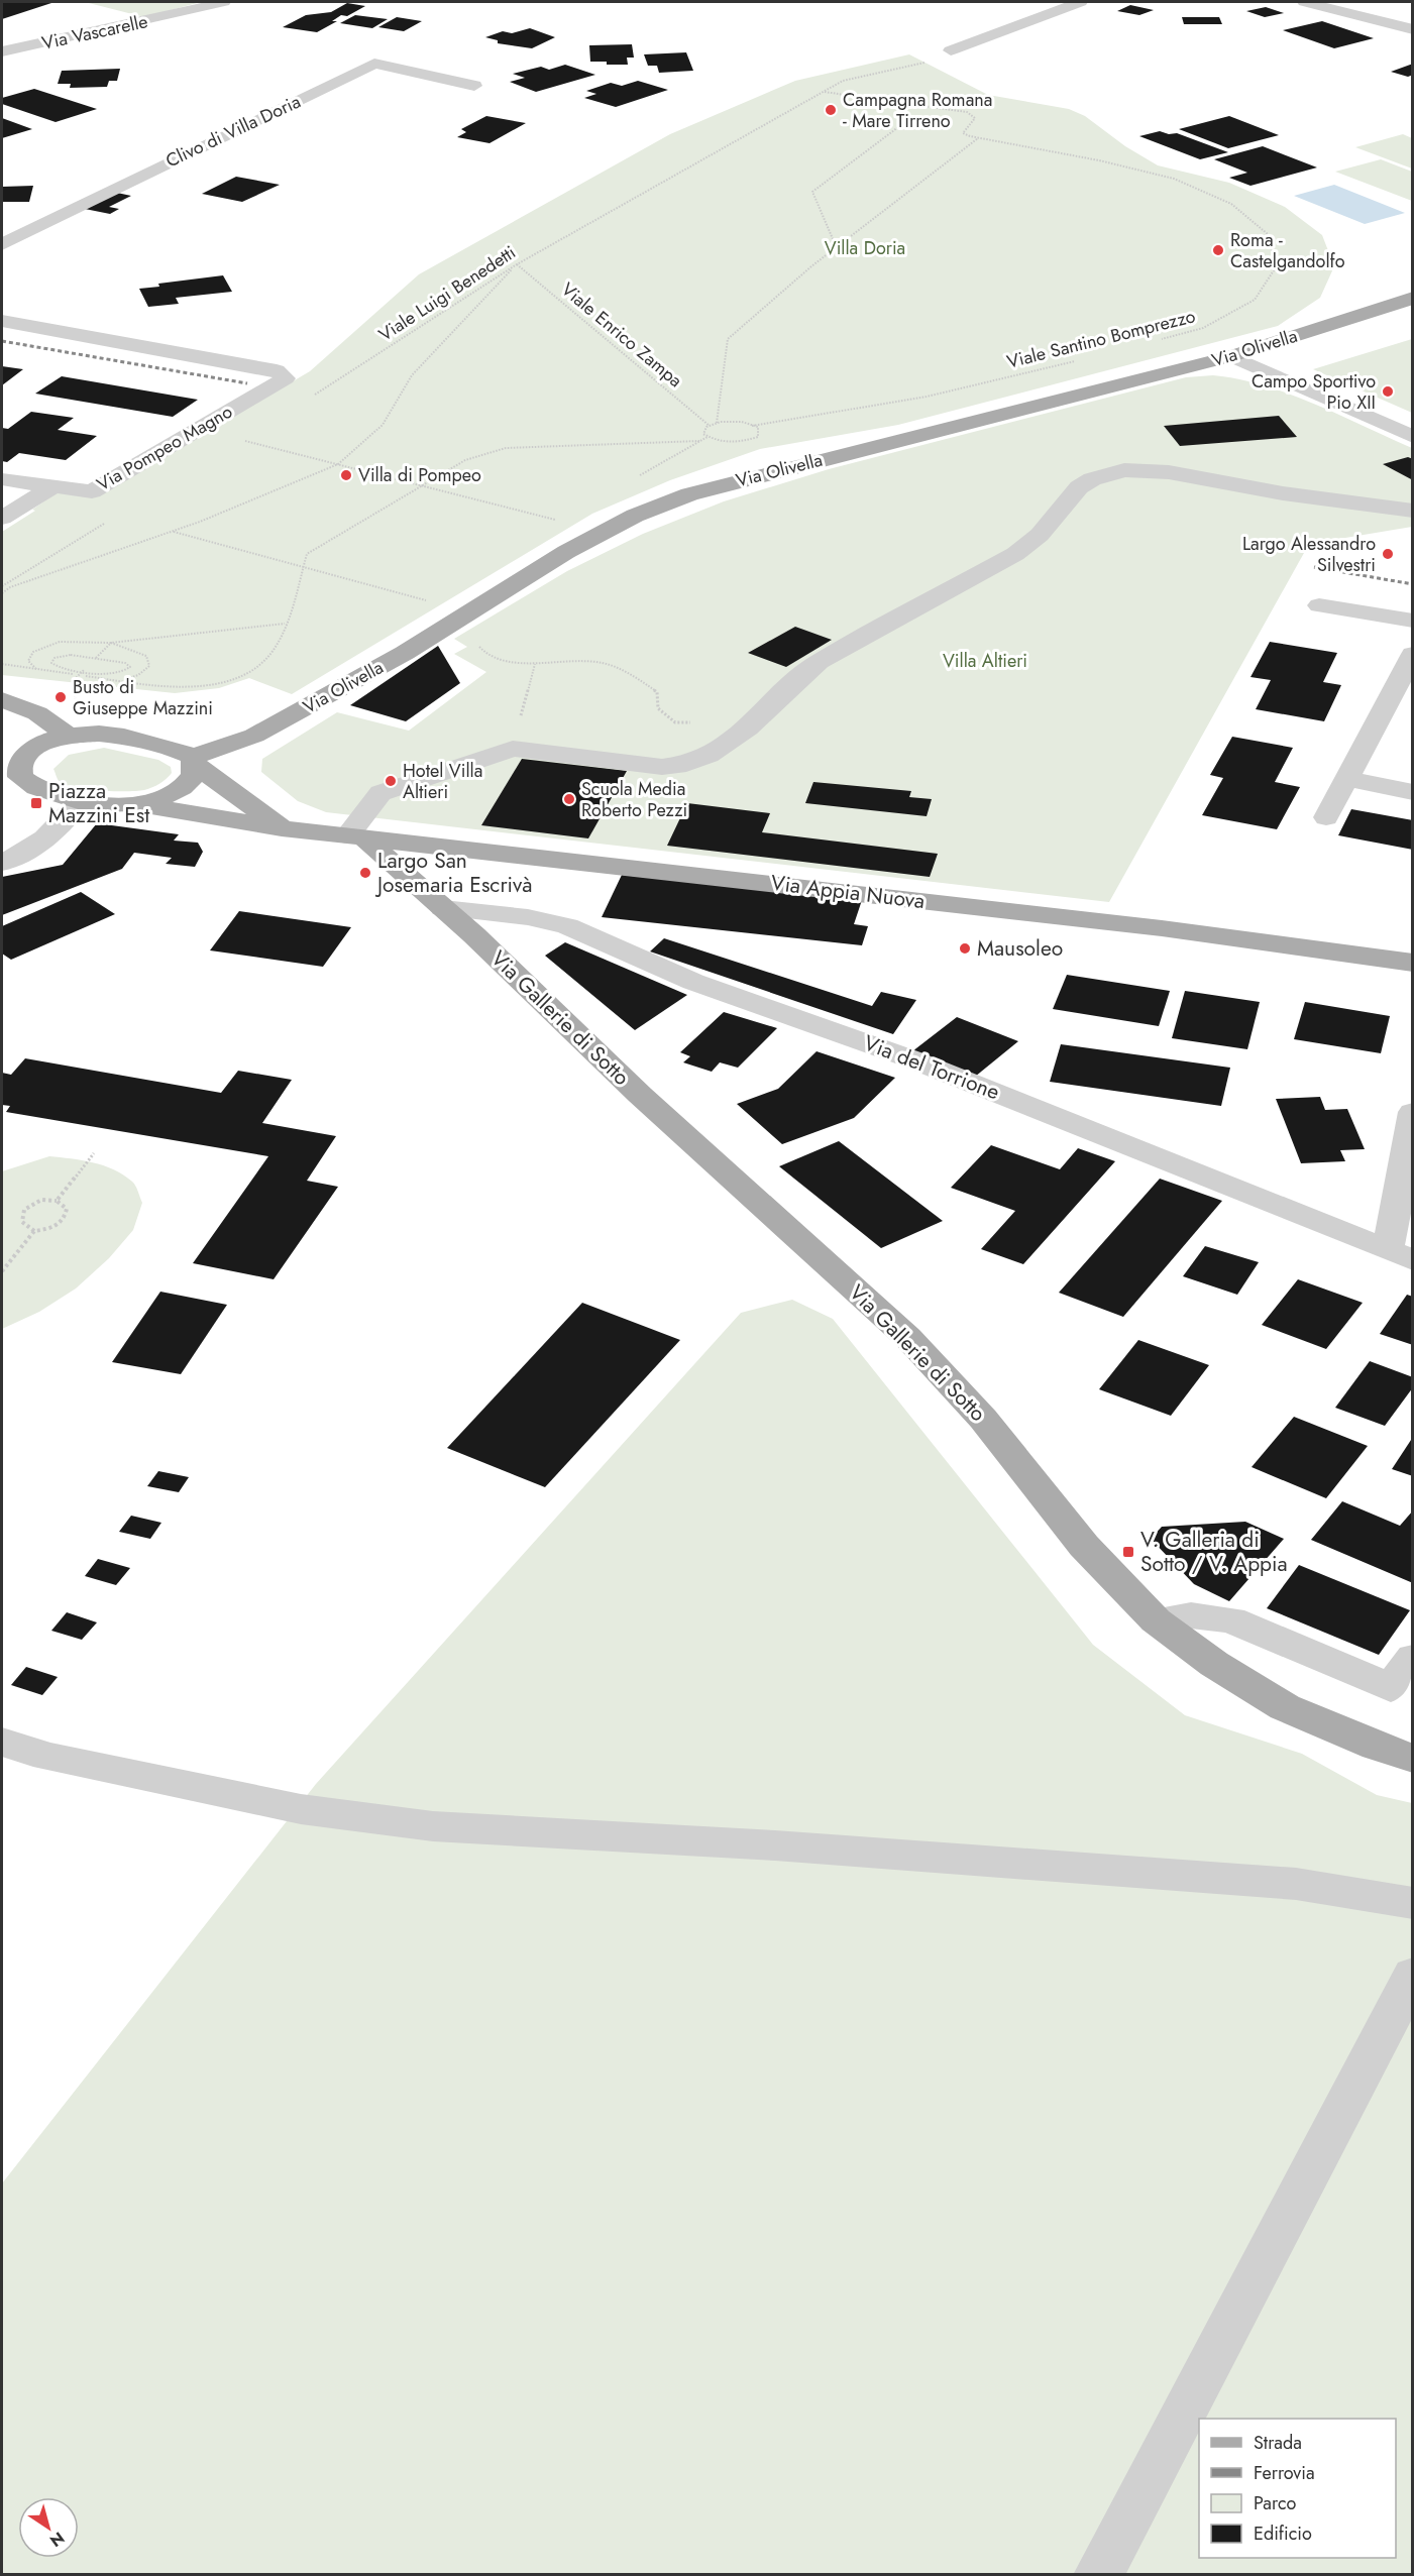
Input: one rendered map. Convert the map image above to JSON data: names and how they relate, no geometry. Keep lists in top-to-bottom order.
{
  "streets": {
    "main road": ["Via Olivella", "Via Appia Nuova", "Via Gallerie di Sotto"],
    "street": [
      "Via Vascarelle",
      "Clivo di Villa Doria",
      "Via Pompeo Magno",
      "Via del Torrione"
    ],
    "path": ["Viale Luigi Benedetti", "Viale Enrico Zampa", "Viale Santino Bomprezzo"]
  },
  "crossings": [
    ["Viale Luigi Benedetti", "Viale Enrico Zampa"],
    ["Viale Enrico Zampa", "Viale Santino Bomprezzo"],
    ["Via Gallerie di Sotto", "Via del Torrione"]
  ],
  "parks": ["Villa Doria", "Villa Altieri"],
  "places": {
    "other": [
      "Campagna Romana - Mare Tirreno",
      "Roma - Castelgandolfo",
      "Campo Sportivo Pio XII",
      "Villa di Pompeo",
      "Largo Alessandro Silvestri",
      "Busto di Giuseppe Mazzini",
      "Hotel Villa Altieri",
      "Scuola Media Roberto Pezzi",
      "Largo San Josemaria Escrivà",
      "Mausoleo"
    ],
    "transit": ["Piazza Mazzini Est", "V. Galleria di Sotto / V. Appia"]
  },
  "legend": [
    "Strada",
    "Ferrovia",
    "Parco",
    "Edificio"
  ],
  "north": "bottom right"
}
